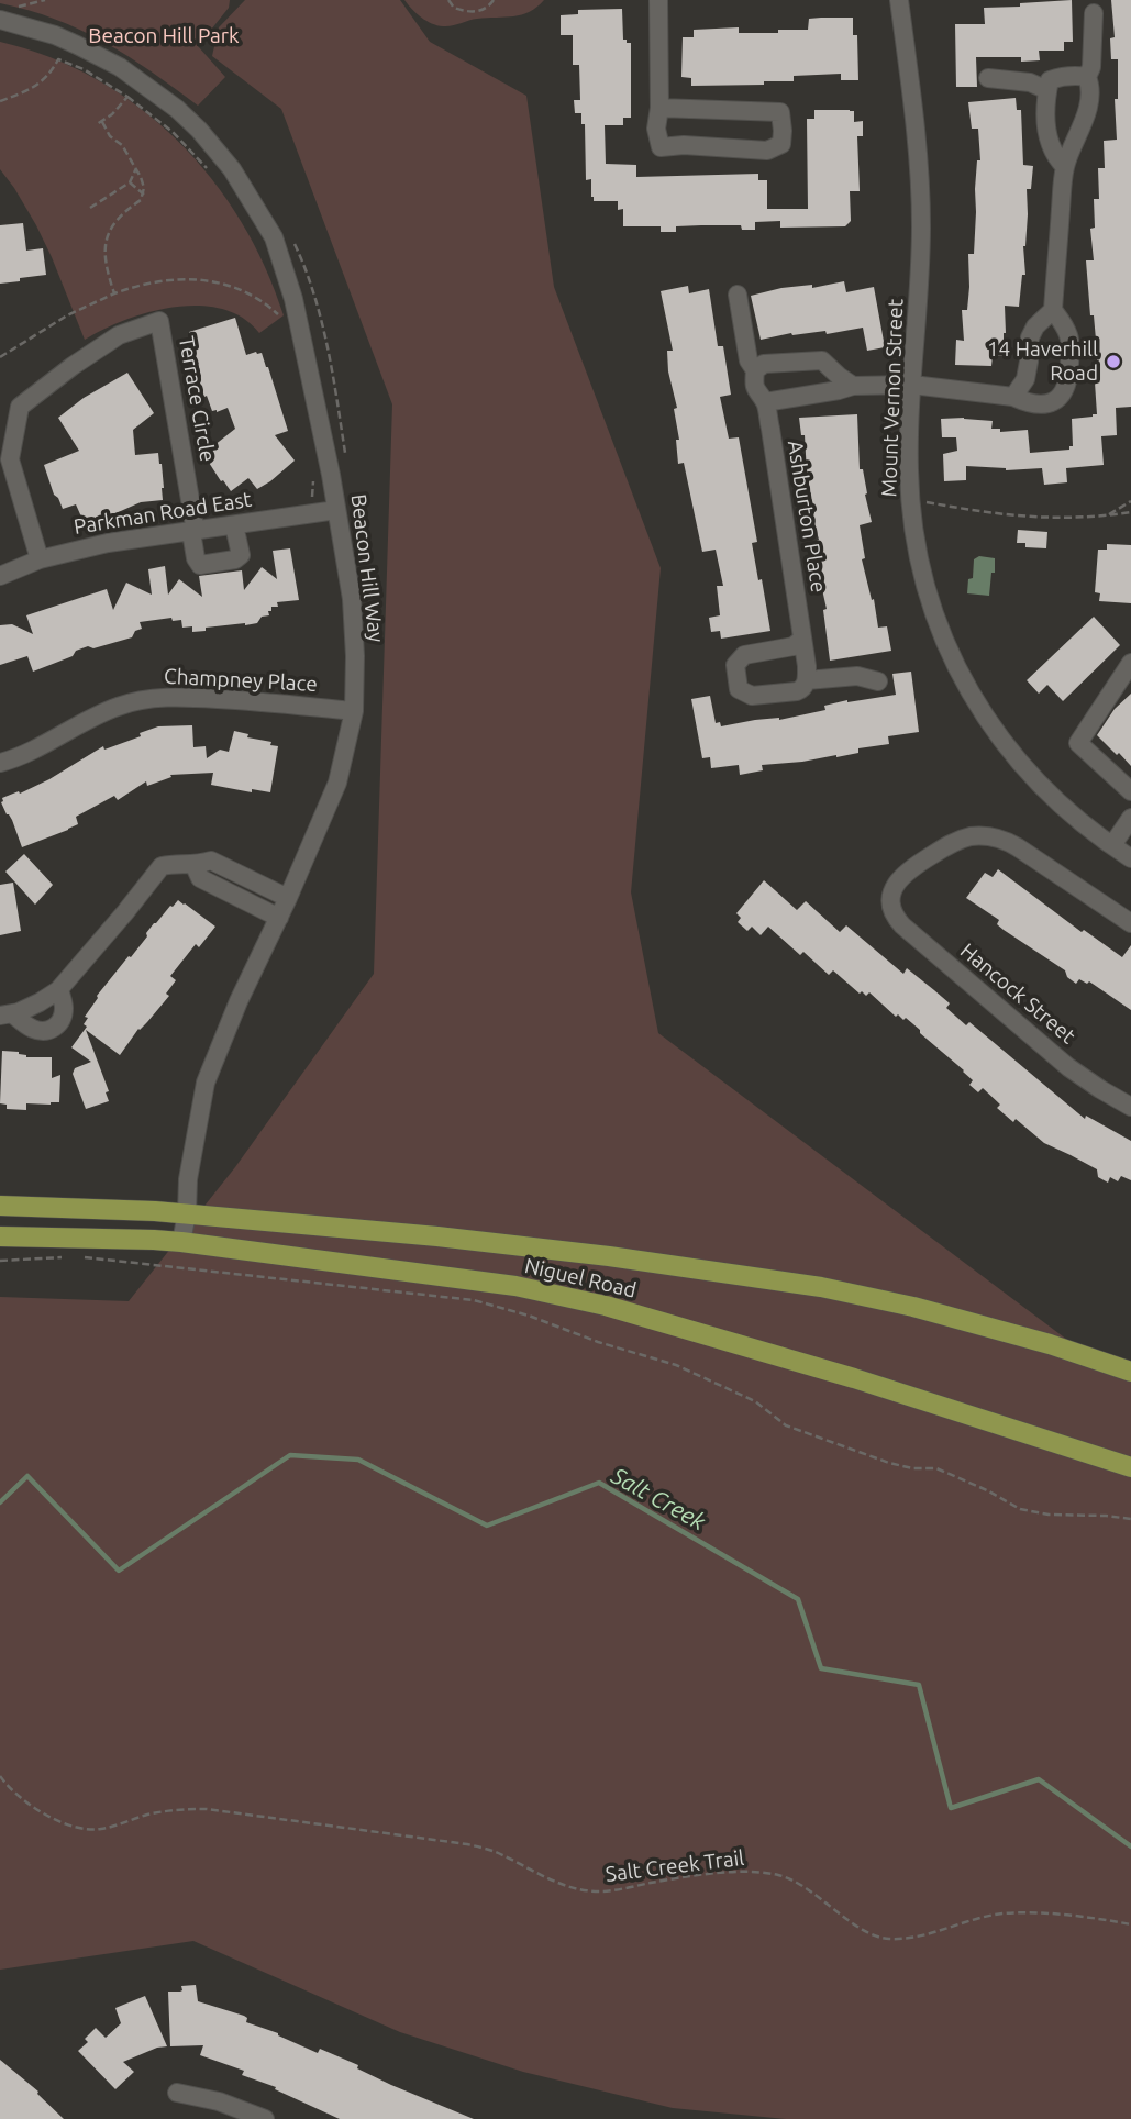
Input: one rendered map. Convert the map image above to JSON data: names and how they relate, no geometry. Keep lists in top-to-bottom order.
{
  "streets": {
    "main road": ["Niguel Road"],
    "street": [
      "Mount Vernon Street",
      "Terrace Circle",
      "Parkman Road East",
      "Ashburton Place",
      "Beacon Hill Way",
      "Champney Place",
      "Hancock Street"
    ],
    "path": ["Salt Creek Trail"]
  },
  "crossings": [
    ["Terrace Circle", "Parkman Road East"],
    ["Parkman Road East", "Beacon Hill Way"],
    ["Beacon Hill Way", "Champney Place"],
    ["Beacon Hill Way", "Niguel Road"]
  ],
  "water": ["Salt Creek"],
  "parks": ["Beacon Hill Park"],
  "places": ["14 Haverhill Road"]
}
